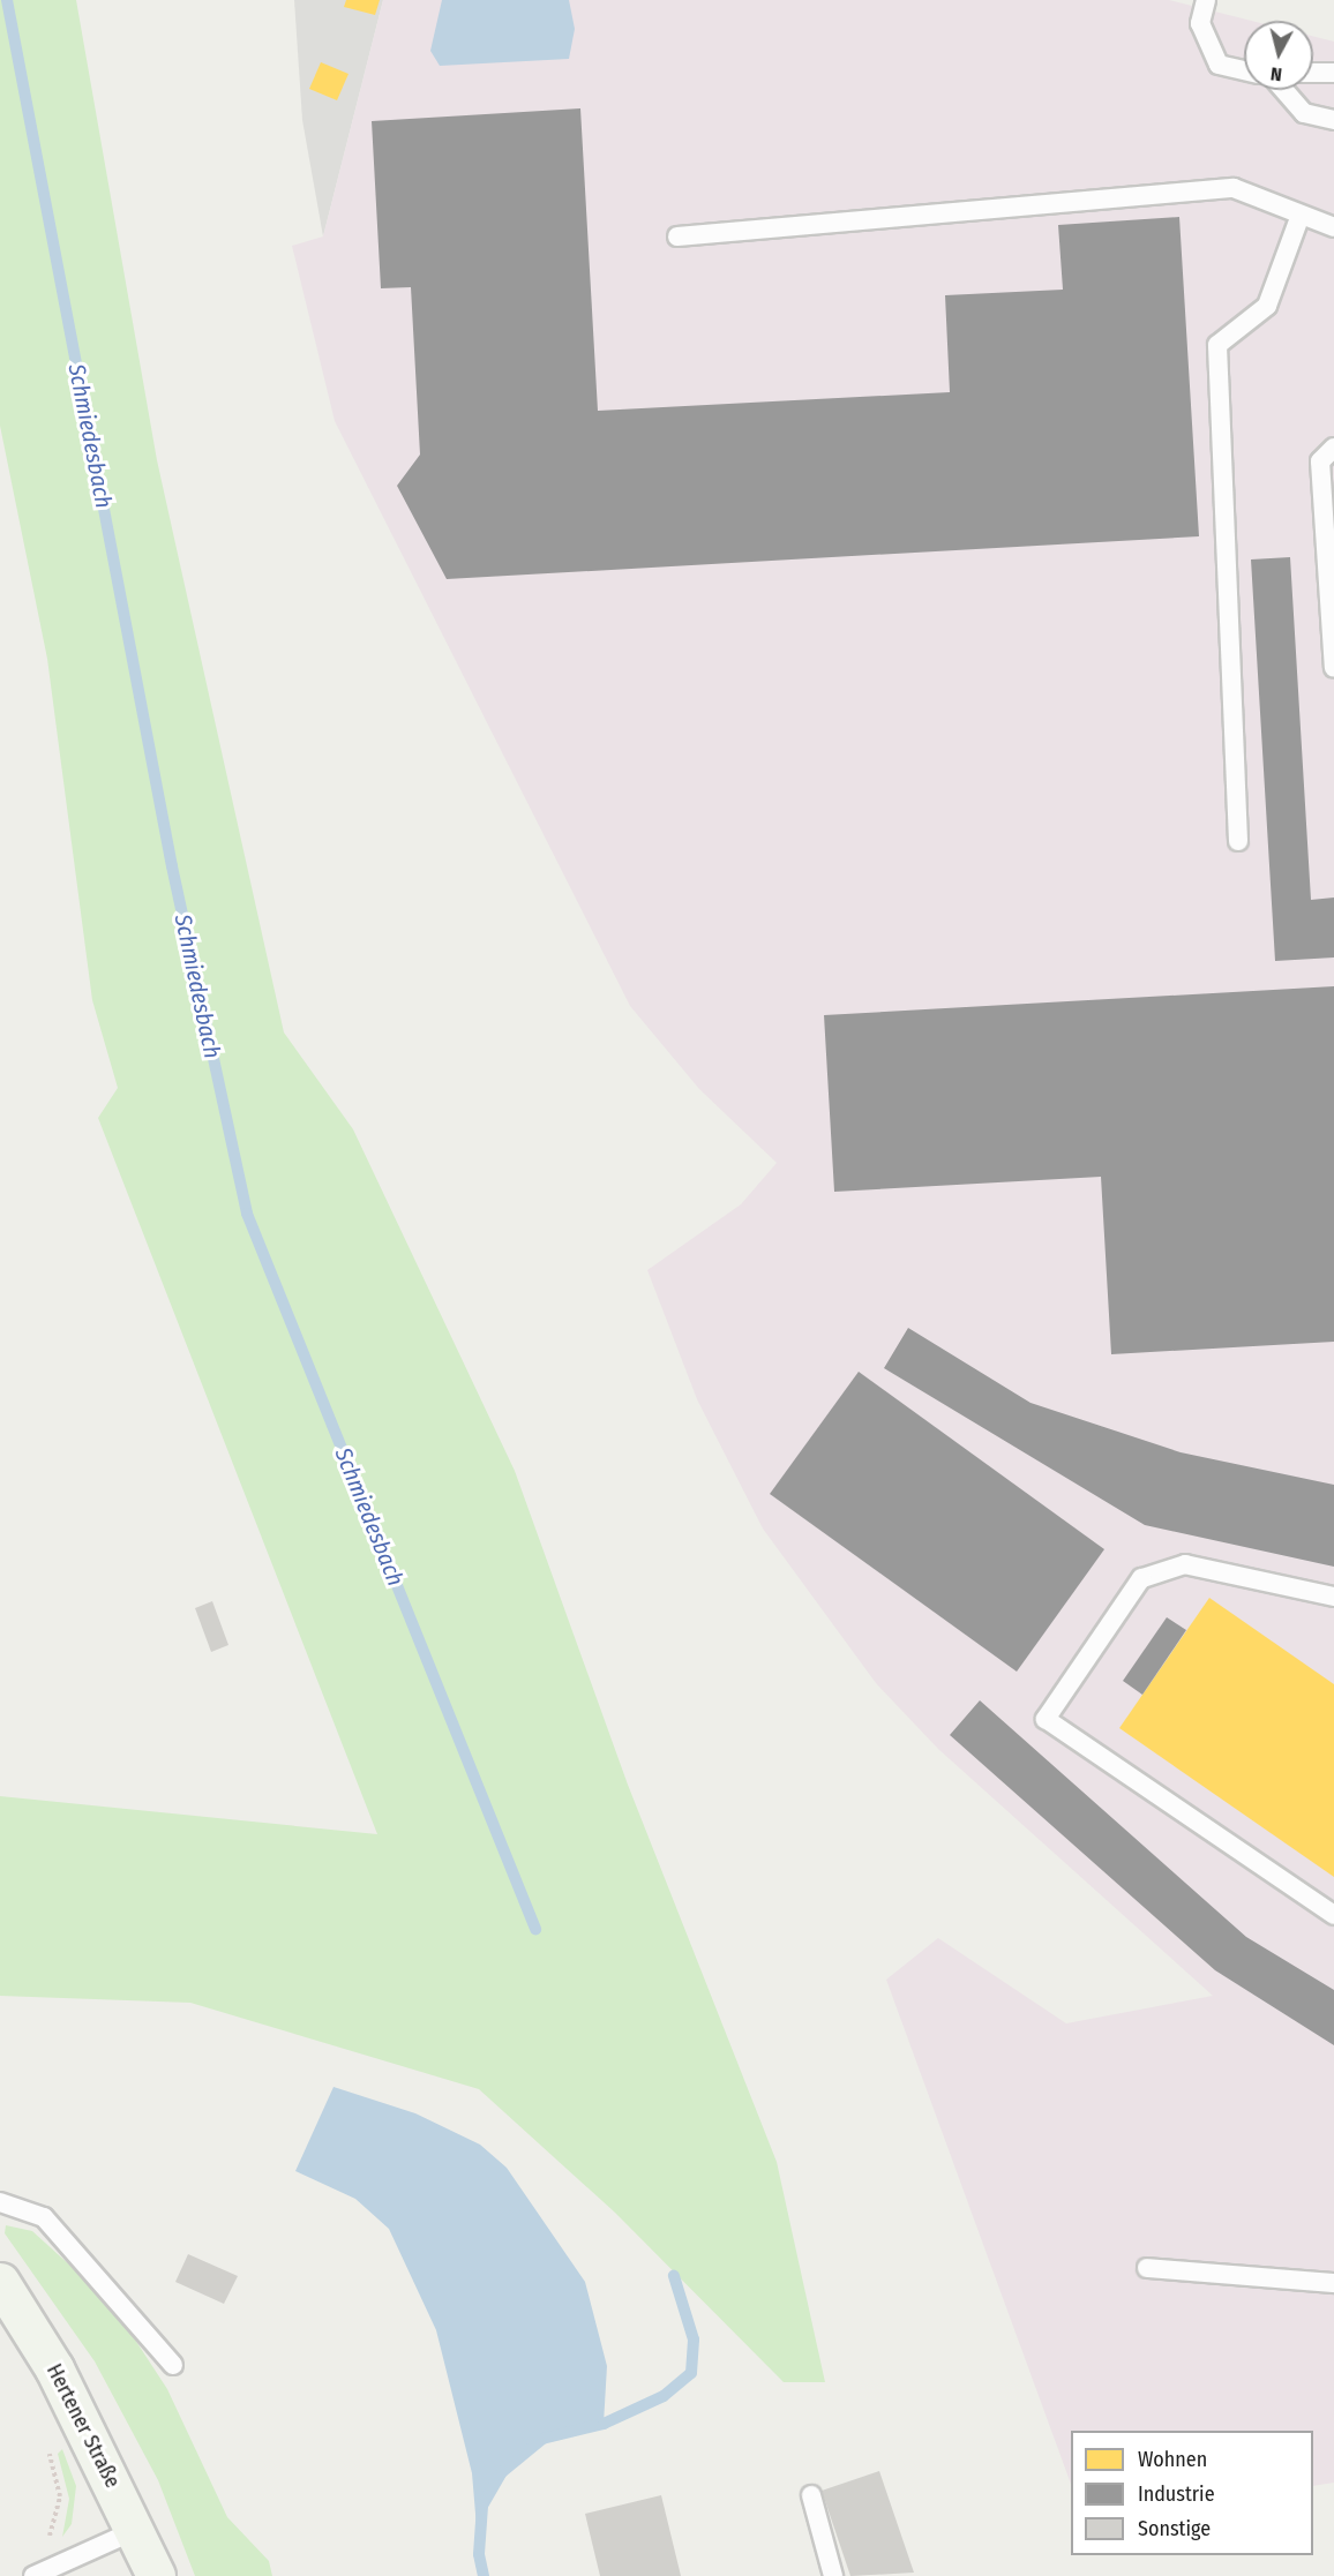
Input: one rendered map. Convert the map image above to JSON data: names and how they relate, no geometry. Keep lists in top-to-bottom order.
{
  "streets": {
    "main road": ["Hertener Straße"]
  },
  "water": ["Schmiedesbach"],
  "legend": ["Wohnen", "Industrie", "Sonstige"],
  "north": "bottom"
}
